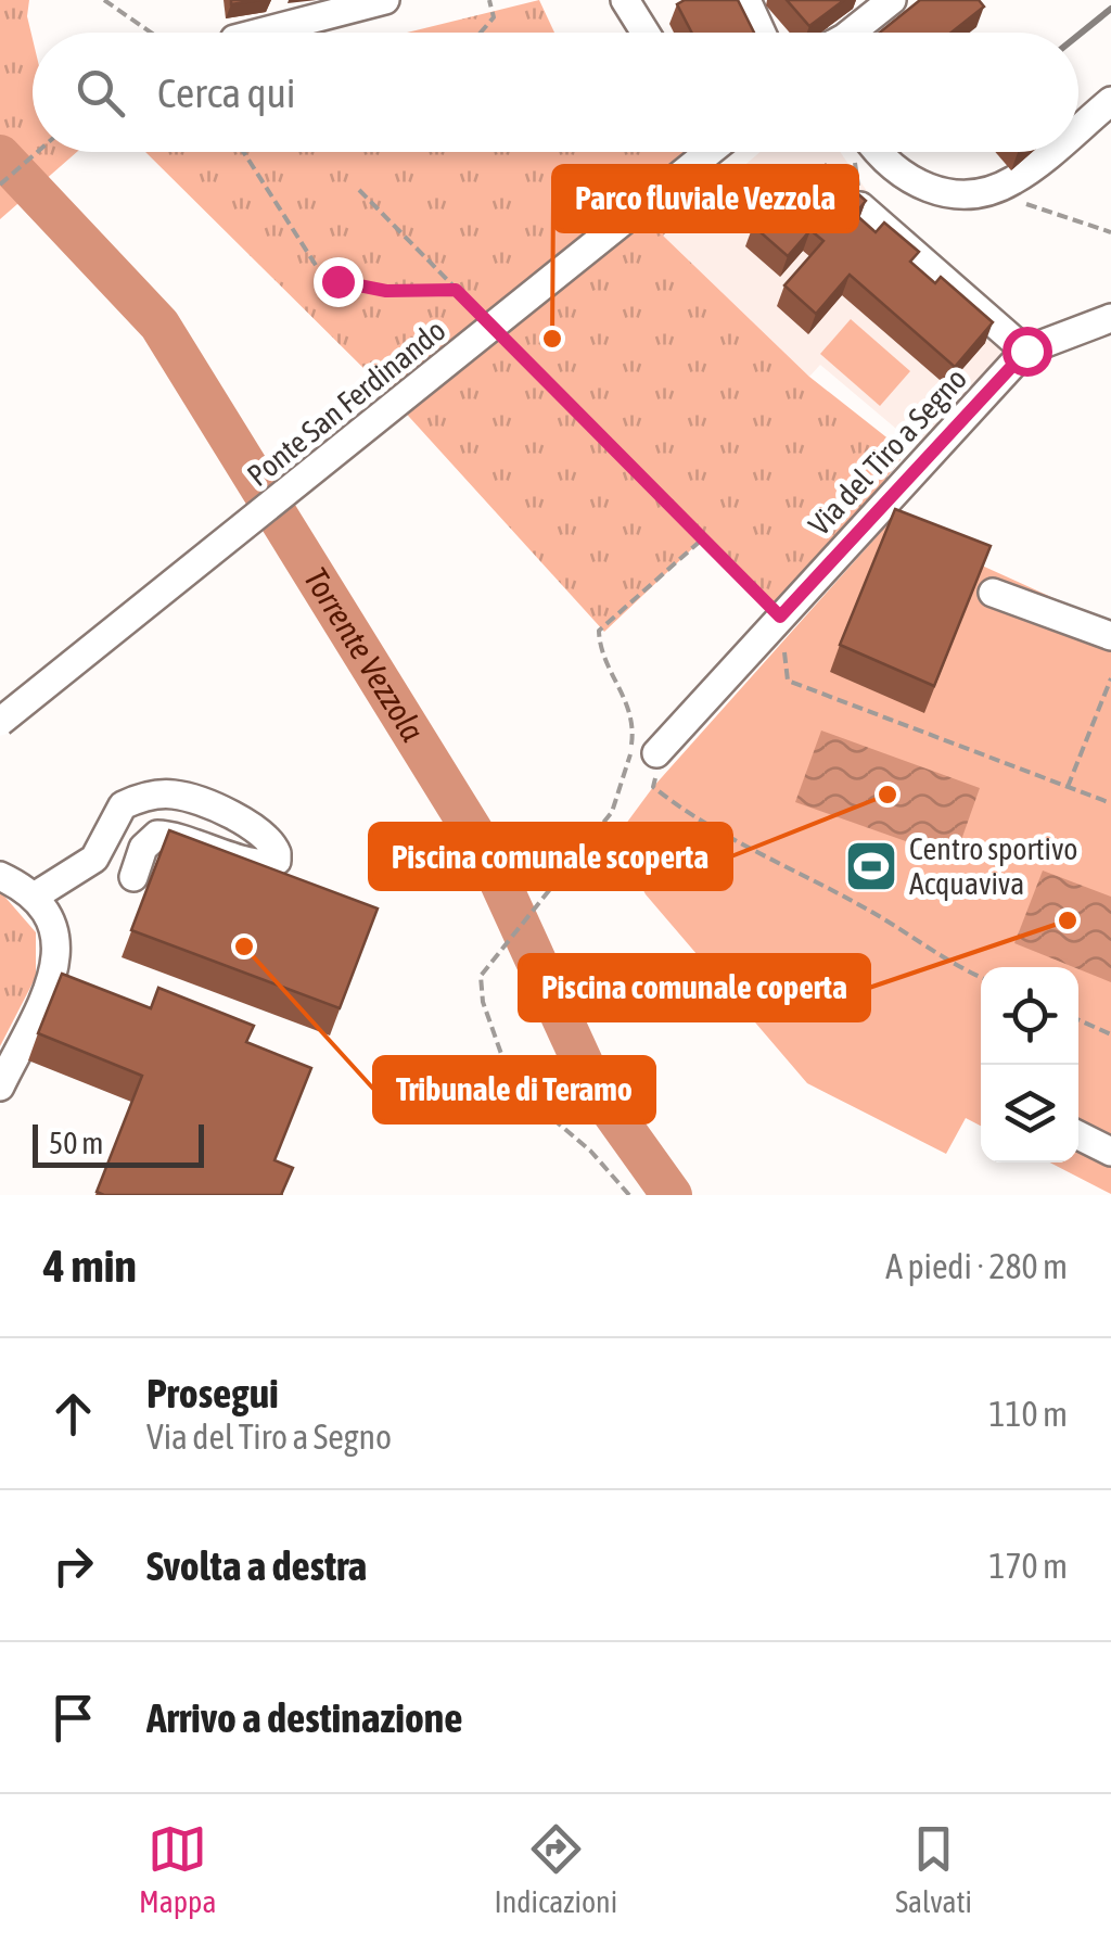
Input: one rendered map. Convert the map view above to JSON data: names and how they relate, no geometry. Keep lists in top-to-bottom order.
{
  "streets": {
    "street": ["Ponte San Ferdinando", "Via del Tiro a Segno"]
  },
  "water": ["Torrente Vezzola"],
  "places": {
    "other": [
      "Parco fluviale Vezzola",
      "Piscina comunale scoperta",
      "Piscina comunale coperta",
      "Tribunale di Teramo"
    ],
    "sports": ["Centro sportivo Acquaviva"]
  },
  "scale_bar": "50 m",
  "page": {
    "search": "Cerca qui",
    "scale": "50 m",
    "heading": ["4 min", "A piedi · 280 m"],
    "list": [
      ["Prosegui", "Via del Tiro a Segno", "110 m"],
      ["Svolta a destra", "170 m"],
      "Arrivo a destinazione"
    ],
    "nav": ["Mappa", "Indicazioni", "Salvati"]
  }
}
